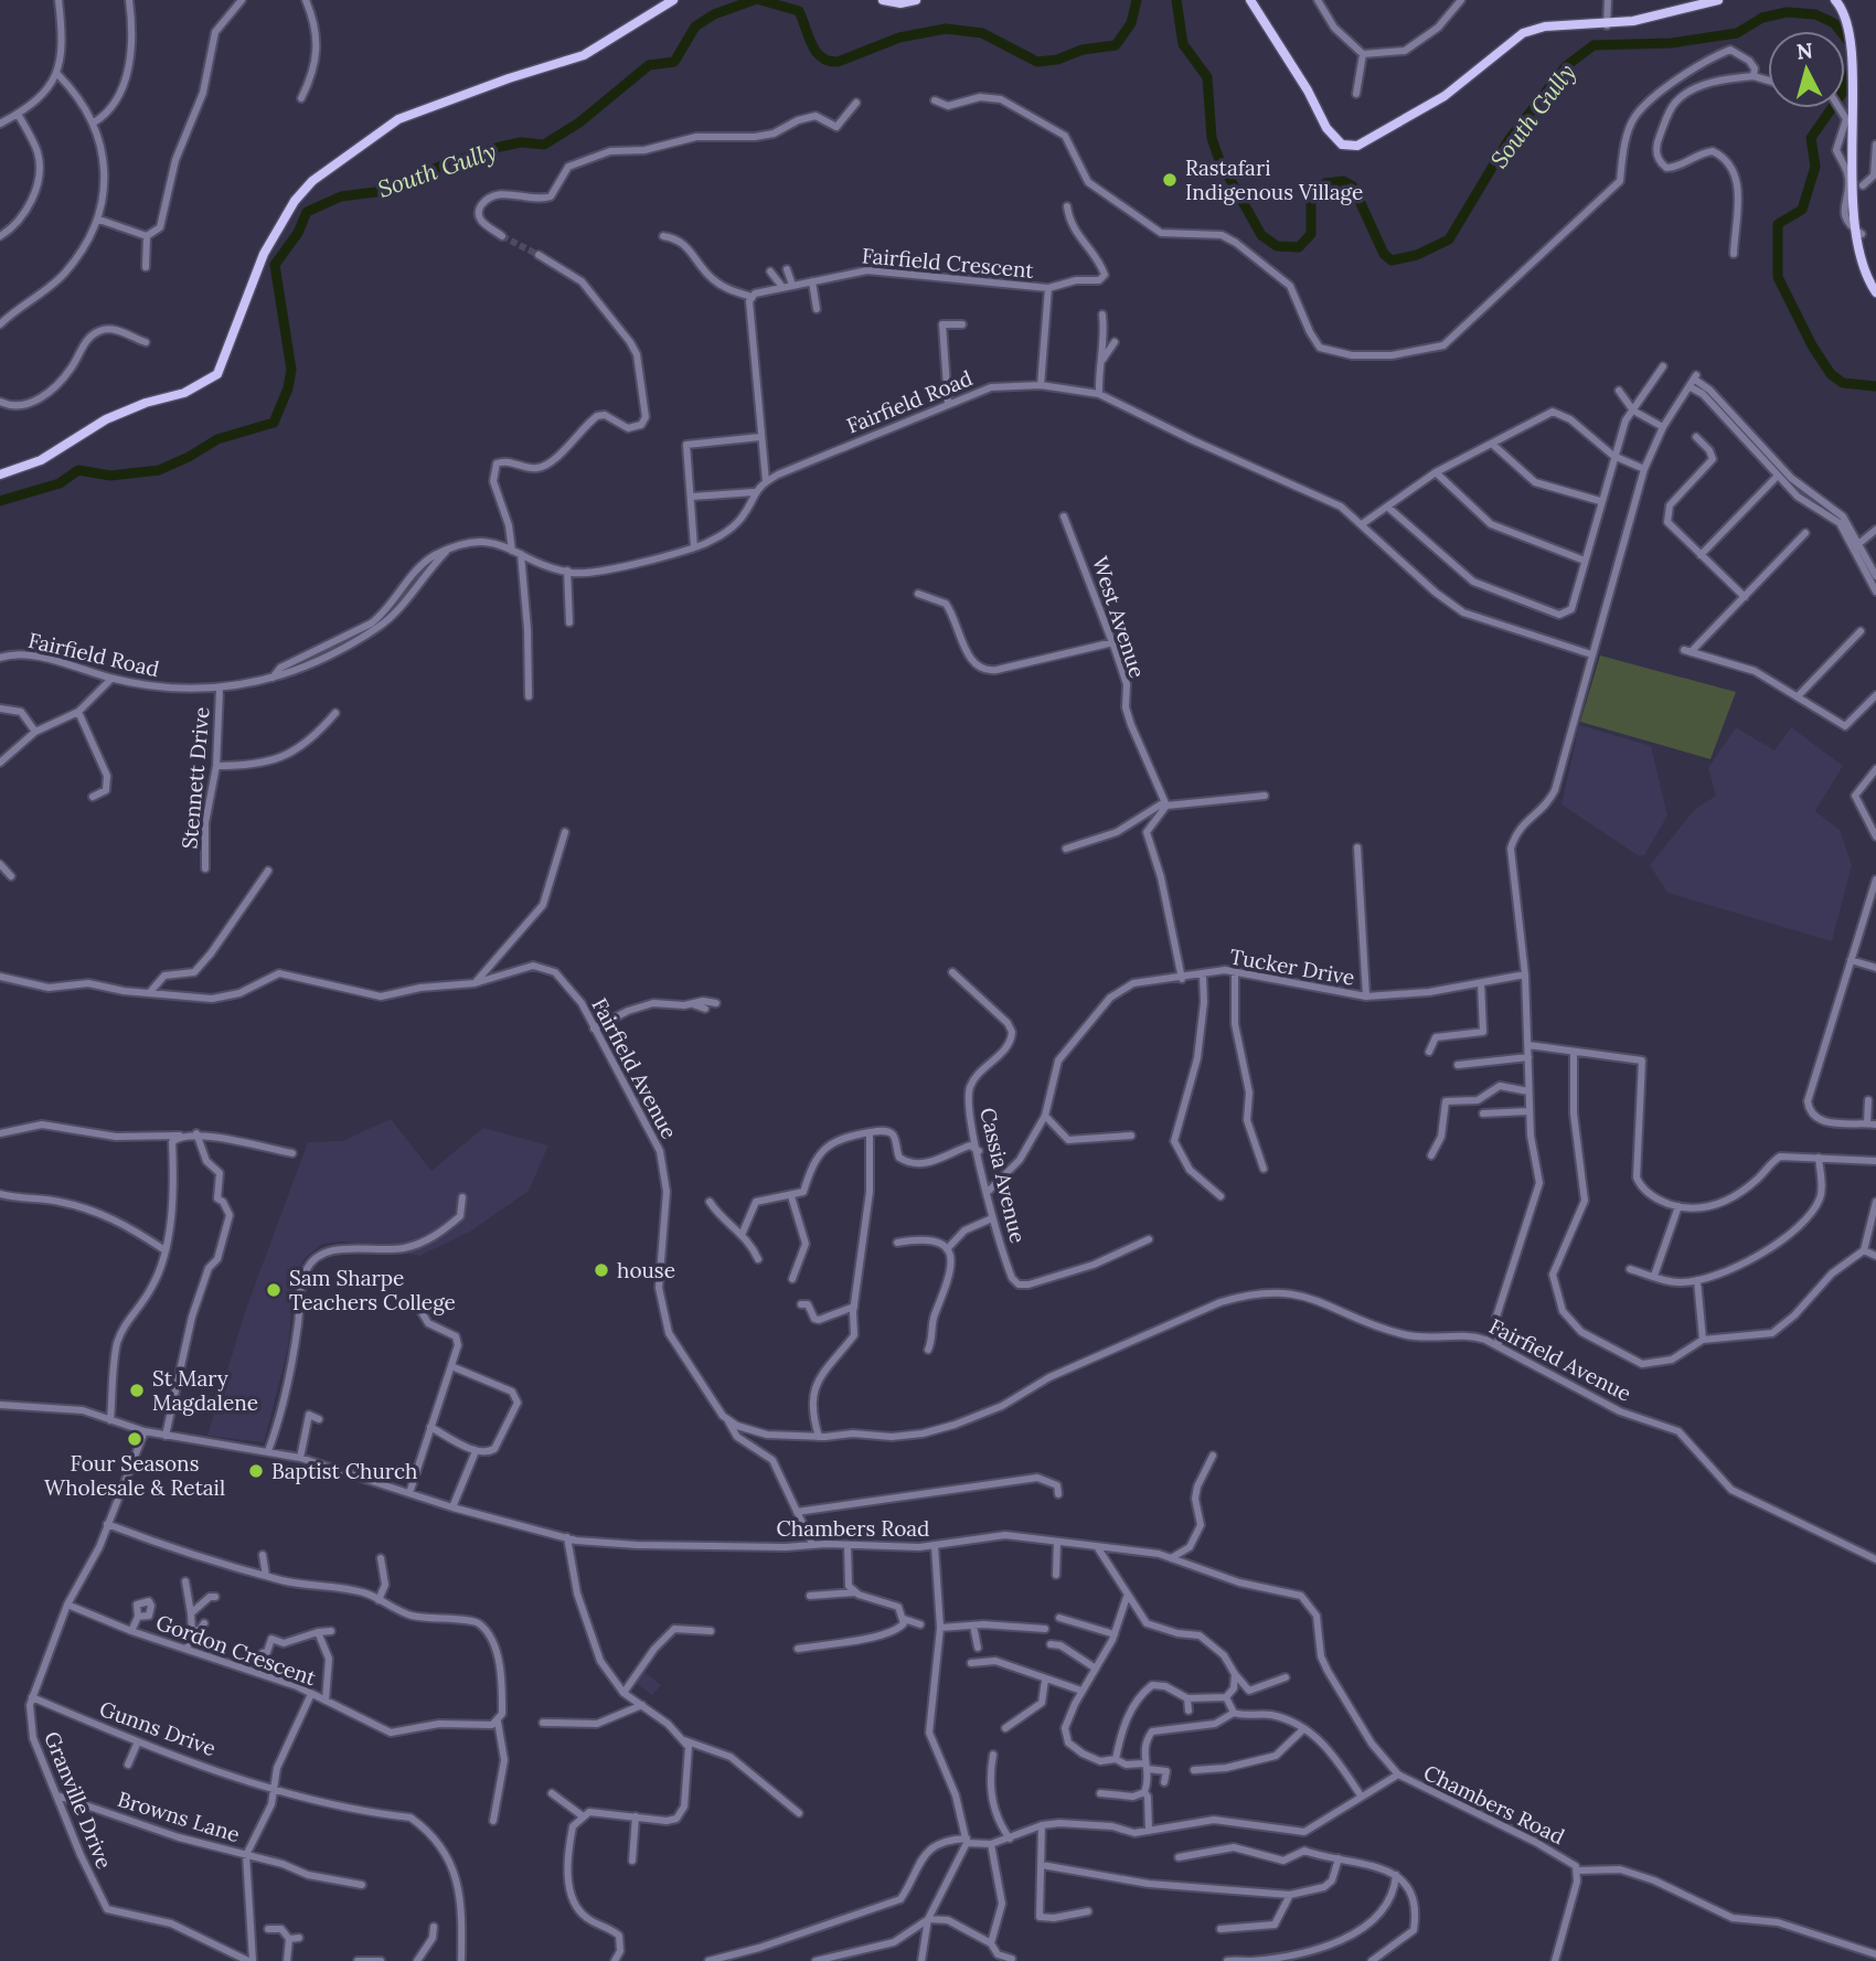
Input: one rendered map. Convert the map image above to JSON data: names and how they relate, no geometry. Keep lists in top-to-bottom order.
{
  "streets": {
    "street": [
      "Fairfield Crescent",
      "Fairfield Road",
      "West Avenue",
      "Stennett Drive",
      "Tucker Drive",
      "Fairfield Avenue",
      "Cassia Avenue",
      "Chambers Road",
      "Gordon Crescent",
      "Gunns Drive",
      "Granville Drive",
      "Browns Lane"
    ]
  },
  "crossings": [
    ["Fairfield Crescent", "Fairfield Road"],
    ["Fairfield Road", "Stennett Drive"],
    ["Tucker Drive", "Cassia Avenue"],
    ["Chambers Road", "Granville Drive"],
    ["Gordon Crescent", "Granville Drive"],
    ["Gunns Drive", "Granville Drive"],
    ["Granville Drive", "Browns Lane"]
  ],
  "water": ["South Gully"],
  "places": [
    "Rastafari Indigenous Village",
    "house",
    "Sam Sharpe Teachers College",
    "St Mary Magdalene",
    "Four Seasons Wholesale & Retail",
    "Baptist Church"
  ],
  "north": "top"
}
